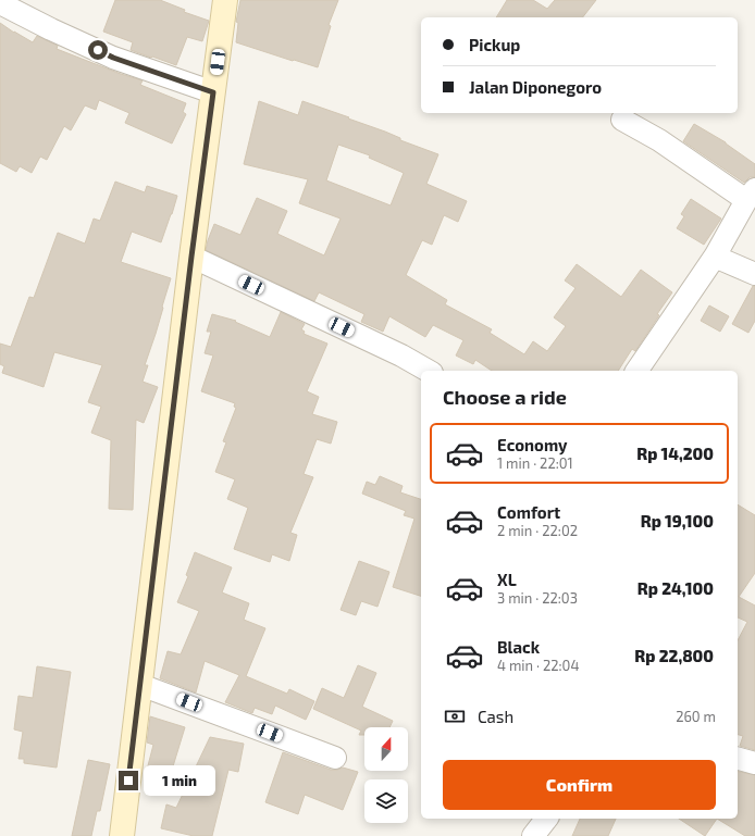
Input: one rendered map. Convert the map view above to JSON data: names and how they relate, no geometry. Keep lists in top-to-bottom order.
{
  "north": "top",
  "page": {
    "banner": ["Pickup", "Jalan Diponegoro"],
    "heading": "Choose a ride",
    "list": [
      {
        "name": "Economy",
        "note": "1 min · 22:01",
        "value": "Rp 14,200"
      },
      {
        "name": "Comfort",
        "note": "2 min · 22:02",
        "value": "Rp 19,100"
      },
      {
        "name": "XL",
        "note": "3 min · 22:03",
        "value": "Rp 24,100"
      },
      {
        "name": "Black",
        "note": "4 min · 22:04",
        "value": "Rp 22,800"
      }
    ],
    "pay": ["Cash", "260 m"],
    "buttons": "Confirm",
    "bubble": "1 min"
  }
}
